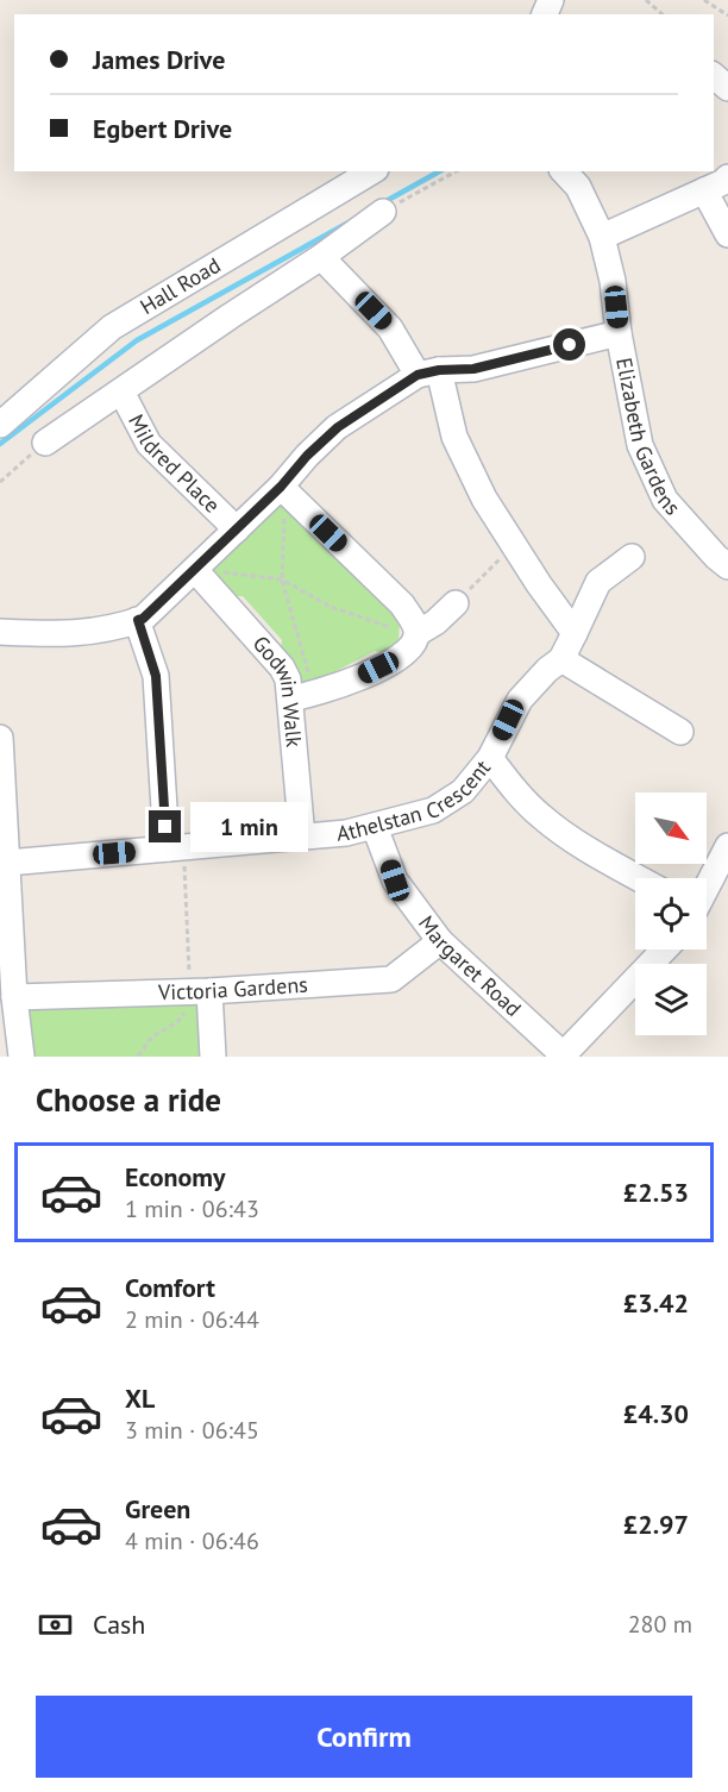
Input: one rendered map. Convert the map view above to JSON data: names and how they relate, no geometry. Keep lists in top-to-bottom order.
{
  "streets": {
    "street": [
      "Hall Road",
      "Elizabeth Gardens",
      "Mildred Place",
      "Godwin Walk",
      "Athelstan Crescent",
      "Margaret Road",
      "Victoria Gardens"
    ]
  },
  "crossings": [
    ["Godwin Walk", "Athelstan Crescent"],
    ["Athelstan Crescent", "Margaret Road"],
    ["Margaret Road", "Victoria Gardens"]
  ],
  "north": "bottom right",
  "page": {
    "banner": ["James Drive", "Egbert Drive"],
    "bubble": "1 min",
    "heading": "Choose a ride",
    "list": [
      {
        "name": "Economy",
        "note": "1 min · 06:43",
        "value": "£2.53"
      },
      {
        "name": "Comfort",
        "note": "2 min · 06:44",
        "value": "£3.42"
      },
      {
        "name": "XL",
        "note": "3 min · 06:45",
        "value": "£4.30"
      },
      {
        "name": "Green",
        "note": "4 min · 06:46",
        "value": "£2.97"
      }
    ],
    "pay": ["Cash", "280 m"],
    "buttons": "Confirm"
  }
}
